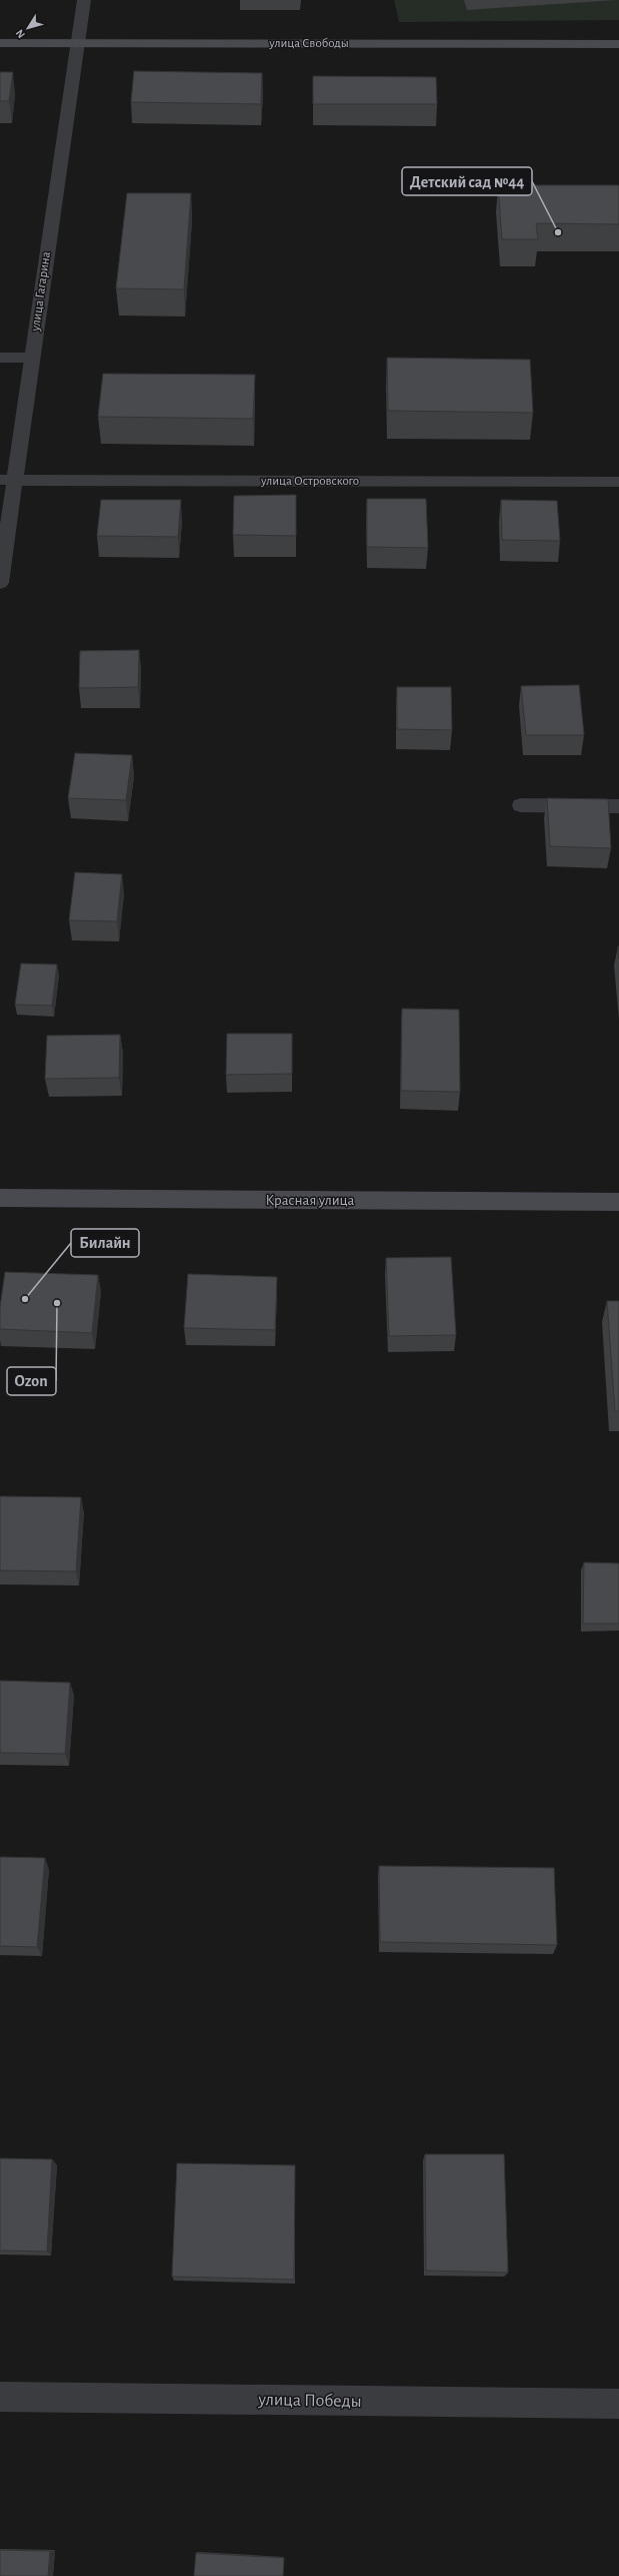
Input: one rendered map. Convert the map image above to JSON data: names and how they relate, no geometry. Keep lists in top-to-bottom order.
{
  "streets": {
    "street": [
      "улица Свободы",
      "улица Гагарина",
      "улица Островского",
      "Красная улица",
      "улица Победы"
    ]
  },
  "crossings": [
    ["улица Свободы", "улица Гагарина"],
    ["улица Гагарина", "улица Островского"]
  ],
  "places": ["Детский сад №44", "Билайн", "Ozon"],
  "north": "bottom left"
}
